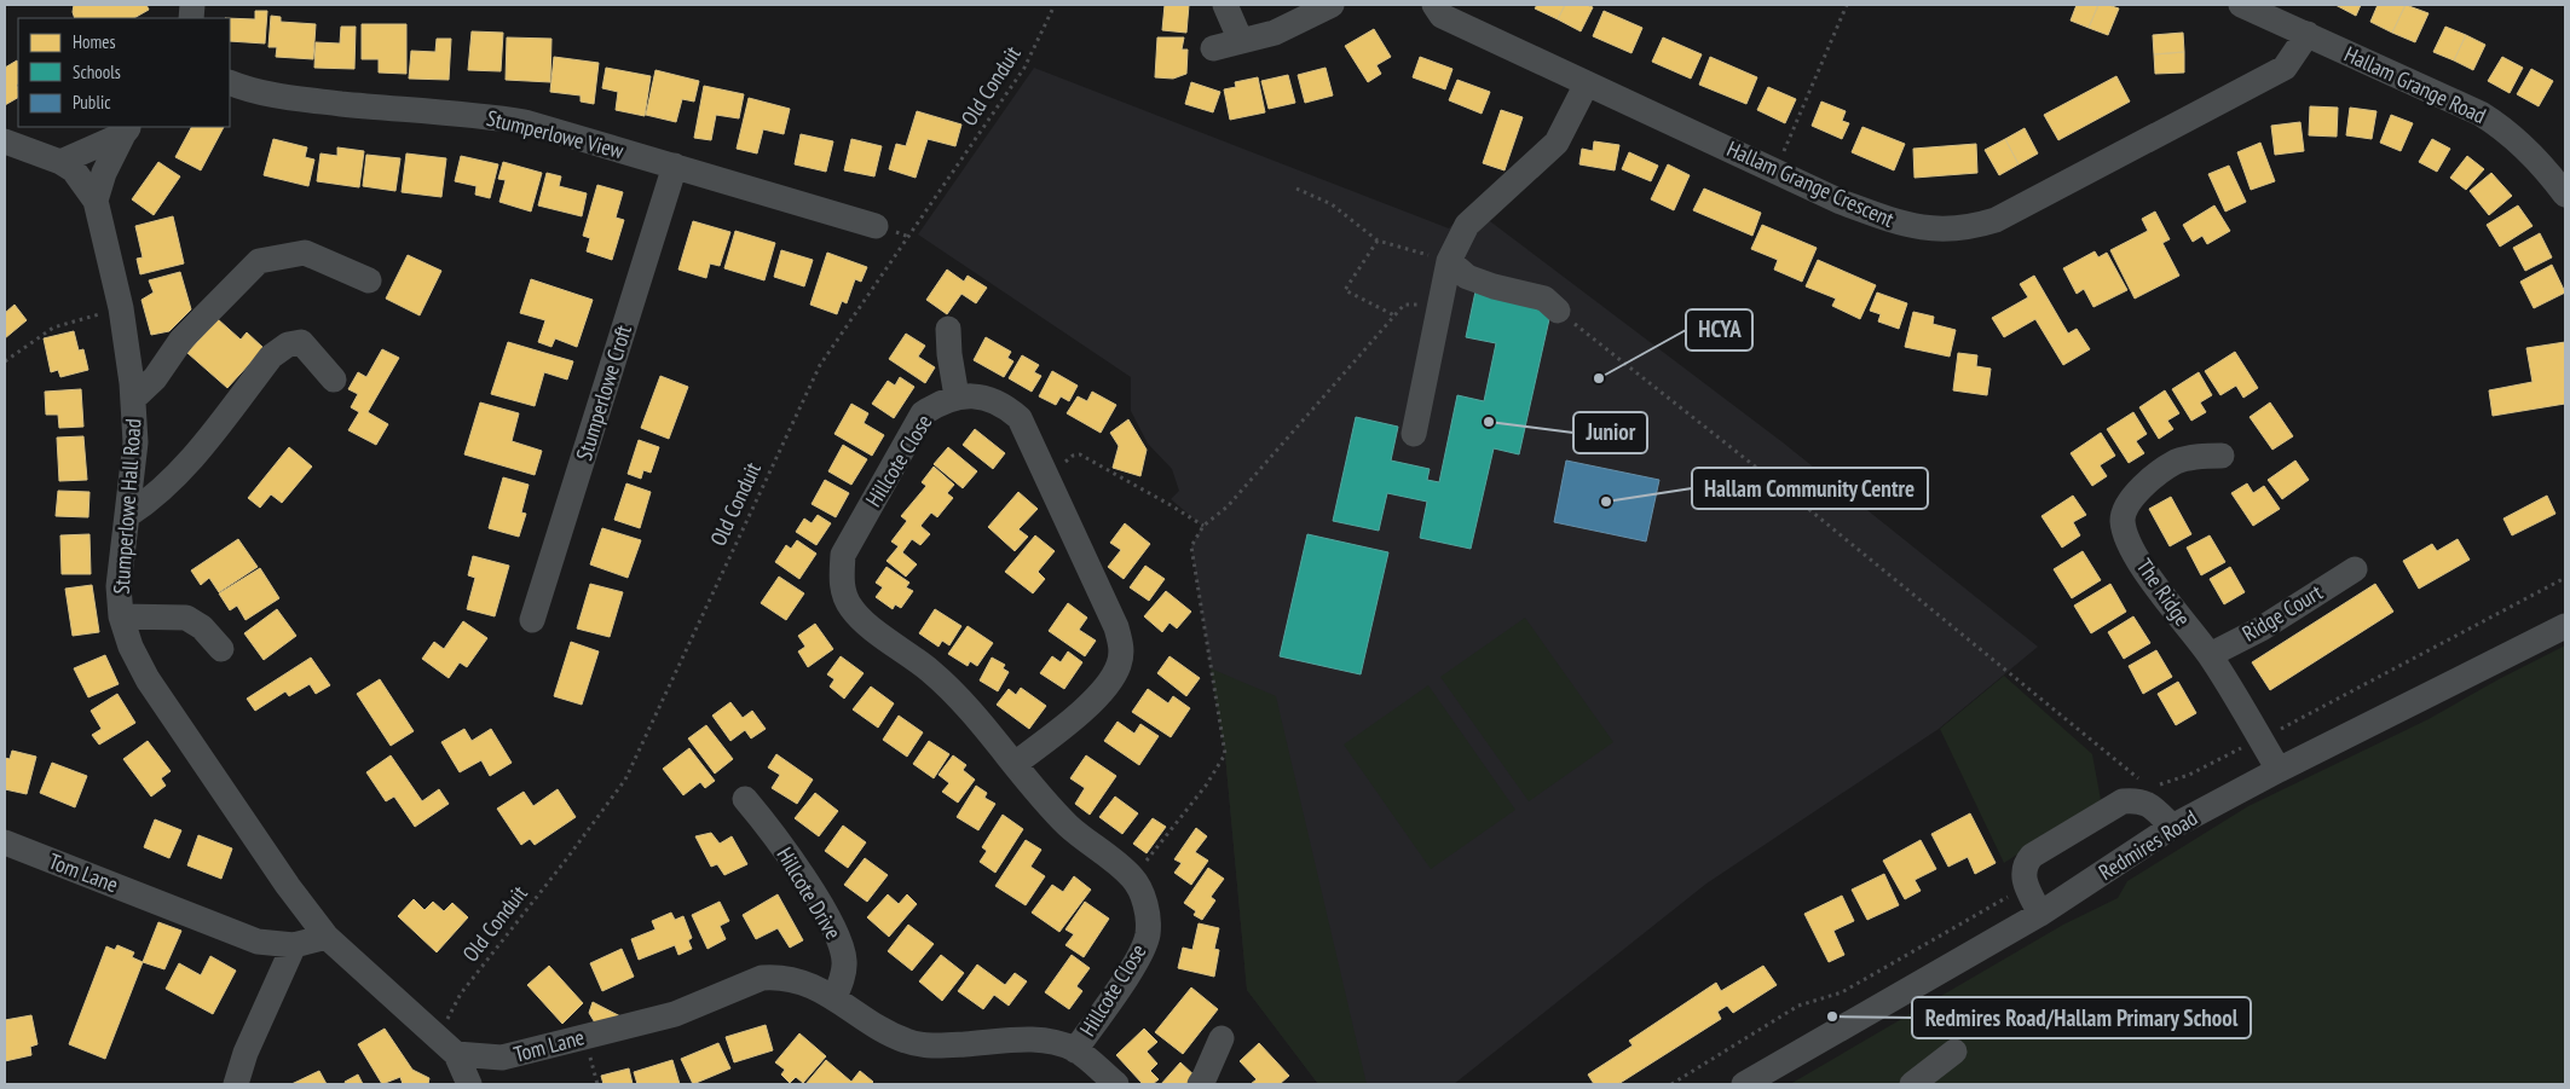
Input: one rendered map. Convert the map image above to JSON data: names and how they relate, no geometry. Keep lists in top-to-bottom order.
{
  "streets": {
    "street": [
      "Hallam Grange Road",
      "Stumperlowe View",
      "Hallam Grange Crescent",
      "Stumperlowe Croft",
      "Hillcote Close",
      "Stumperlowe Hall Road",
      "The Ridge",
      "Ridge Court",
      "Redmires Road",
      "Tom Lane",
      "Hillcote Drive"
    ],
    "path": ["Old Conduit"]
  },
  "crossings": [
    ["Hallam Grange Road", "Hallam Grange Crescent"],
    ["Stumperlowe View", "Stumperlowe Croft"],
    ["Hillcote Close", "Tom Lane"],
    ["Stumperlowe Hall Road", "Tom Lane"],
    ["The Ridge", "Ridge Court"],
    ["The Ridge", "Redmires Road"],
    ["Tom Lane", "Hillcote Drive"]
  ],
  "places": [
    "HCYA",
    "Junior",
    "Hallam Community Centre",
    "Redmires Road/Hallam Primary School"
  ],
  "legend": ["Homes", "Schools", "Public"]
}
